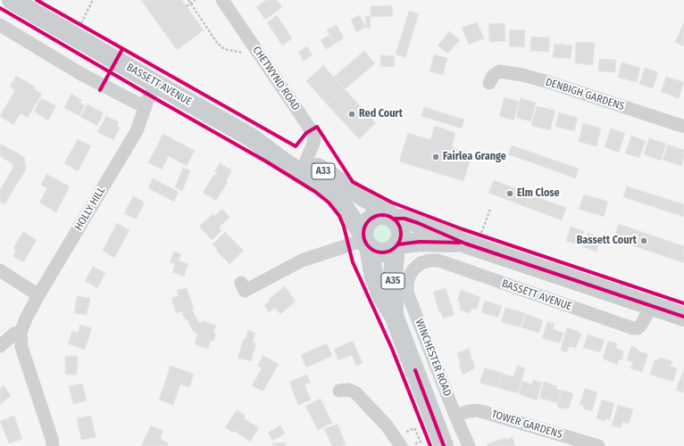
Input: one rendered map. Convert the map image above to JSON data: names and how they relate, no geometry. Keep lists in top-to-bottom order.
{
  "streets": {
    "main road": [
      "BASSETT AVENUE",
      "A33",
      "A35",
      "WINCHESTER ROAD"
    ],
    "street": [
      "CHETWYND ROAD",
      "DENBIGH GARDENS",
      "HOLLY HILL",
      "TOWER GARDENS"
    ]
  },
  "crossings": [
    ["CHETWYND ROAD", "BASSETT AVENUE"],
    ["BASSETT AVENUE", "HOLLY HILL"],
    ["BASSETT AVENUE", "WINCHESTER ROAD"],
    ["WINCHESTER ROAD", "TOWER GARDENS"]
  ],
  "places": [
    "Red Court",
    "Fairlea Grange",
    "Elm Close",
    "Bassett Court"
  ]
}
